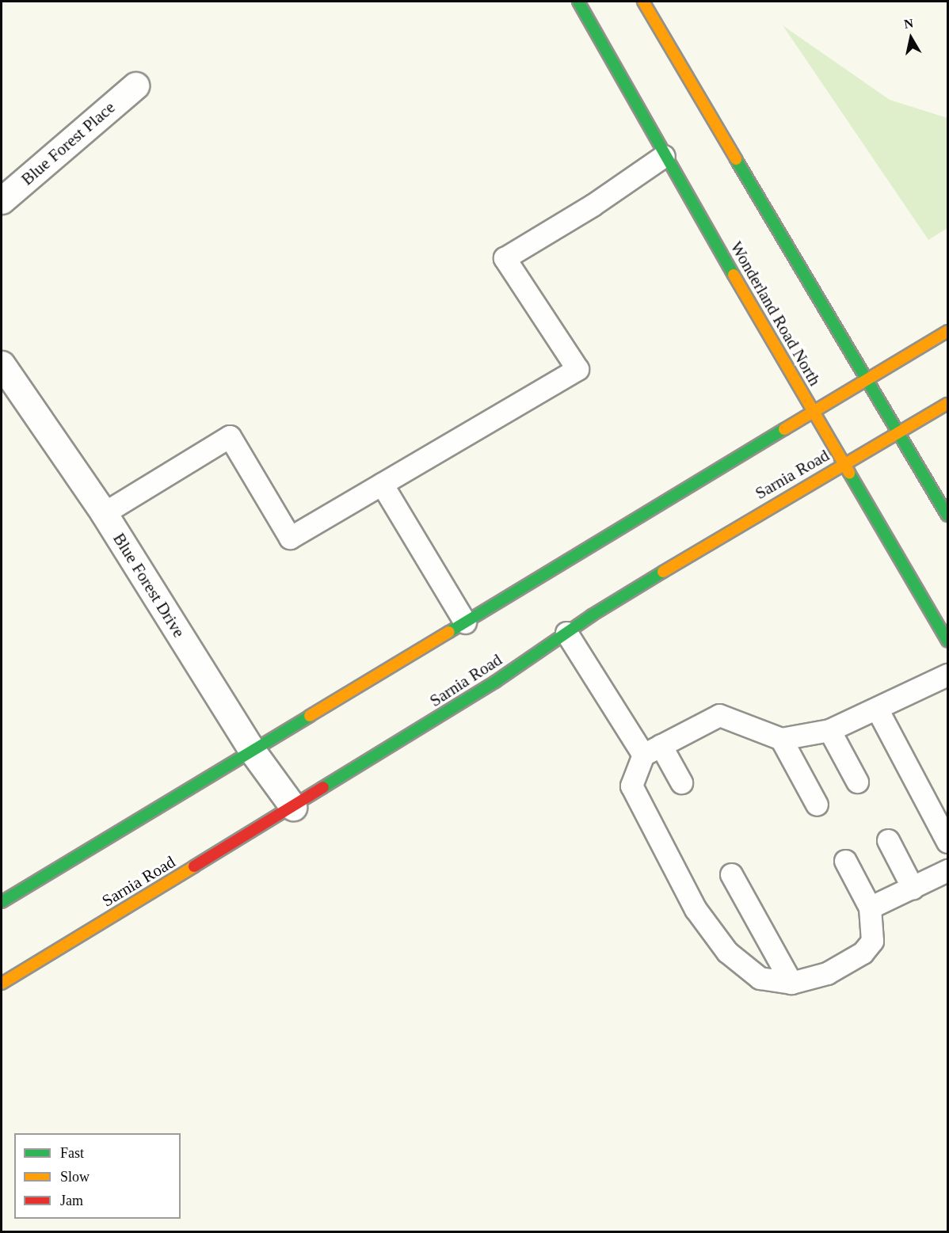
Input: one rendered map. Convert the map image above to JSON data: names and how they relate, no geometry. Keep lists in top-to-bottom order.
{
  "streets": {
    "main road": ["Wonderland Road North", "Sarnia Road"],
    "street": ["Blue Forest Place", "Blue Forest Drive"]
  },
  "crossings": [
    ["Wonderland Road North", "Sarnia Road"],
    ["Sarnia Road", "Blue Forest Drive"]
  ],
  "legend": ["Fast", "Slow", "Jam"],
  "north": "top"
}
